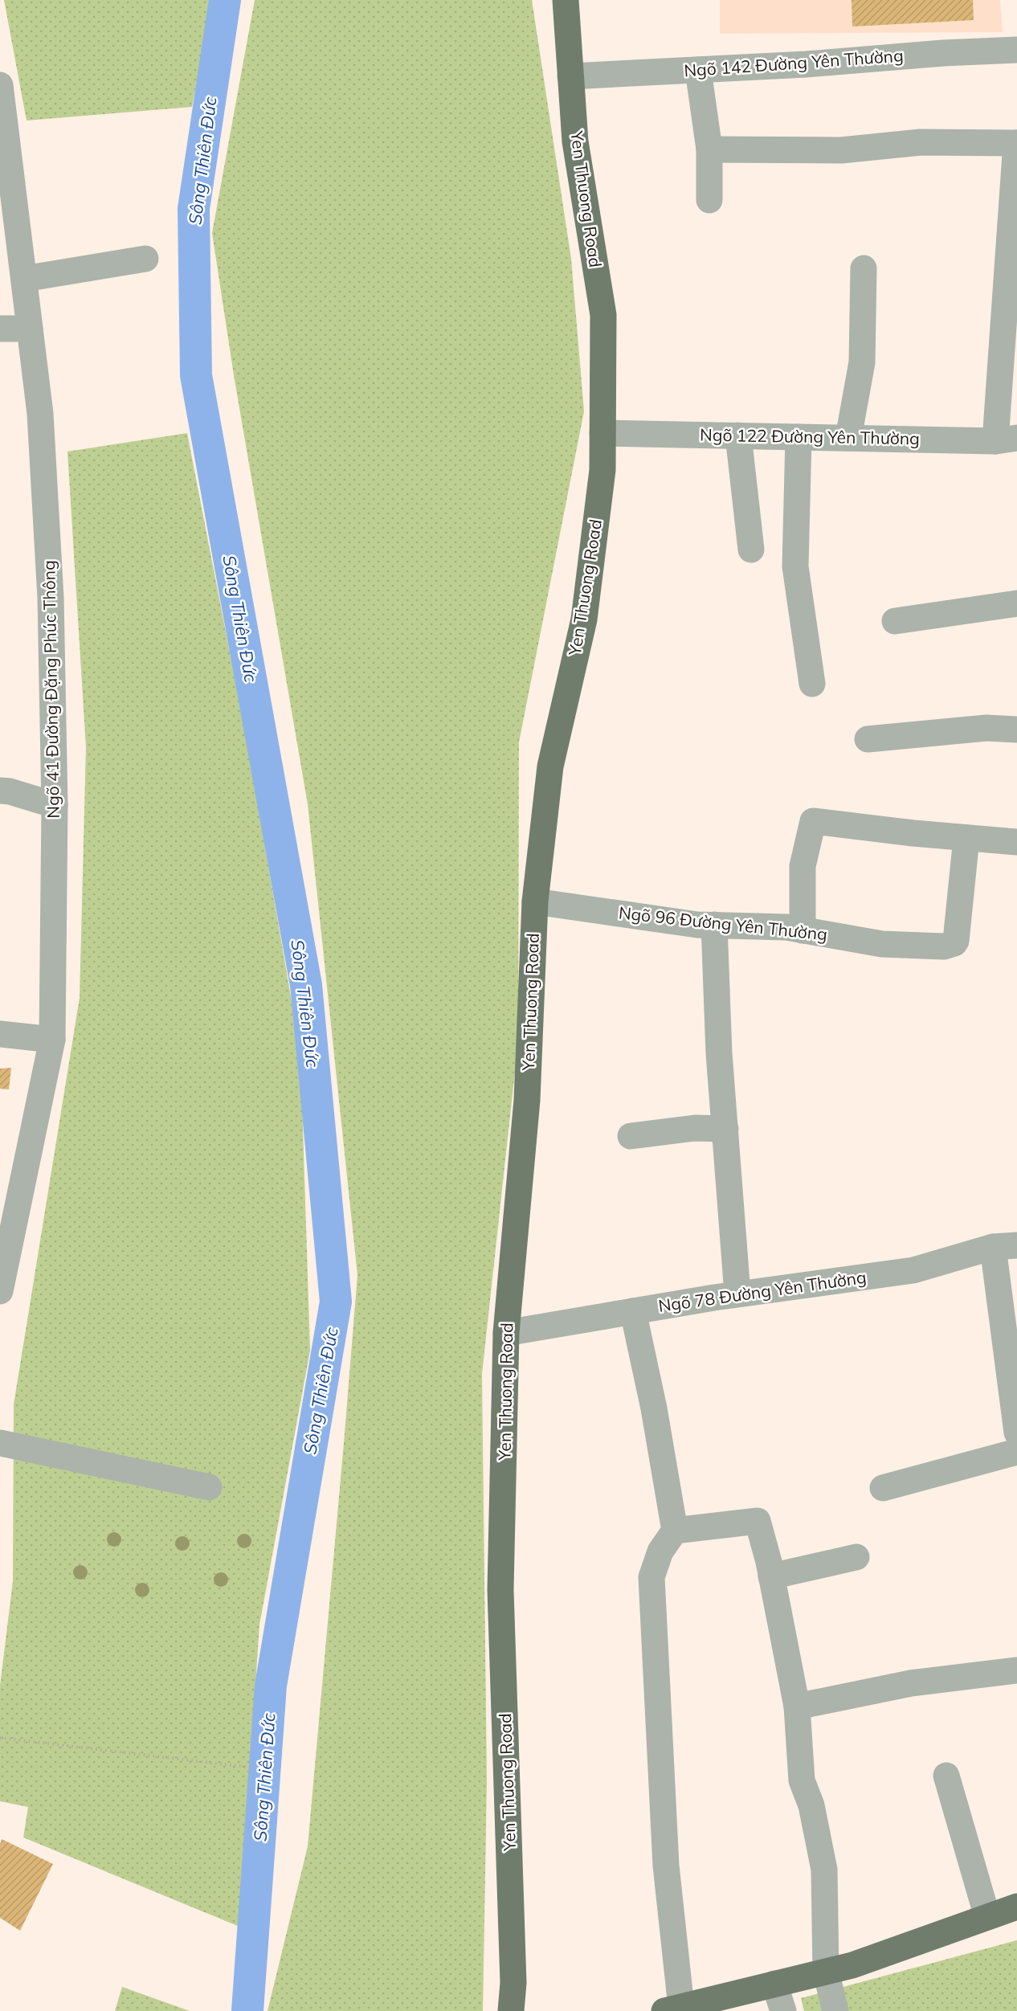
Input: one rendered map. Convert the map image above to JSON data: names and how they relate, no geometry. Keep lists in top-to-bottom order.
{
  "streets": {
    "main road": ["Yen Thuong Road"],
    "street": [
      "Ngõ 142 Đường Yên Thường",
      "Ngõ 122 Đường Yên Thường",
      "Ngõ 41 Đường Đặng Phúc Thông",
      "Ngõ 96 Đường Yên Thường",
      "Ngõ 78 Đường Yên Thường"
    ]
  },
  "crossings": [
    ["Ngõ 142 Đường Yên Thường", "Yen Thuong Road"],
    ["Yen Thuong Road", "Ngõ 122 Đường Yên Thường"],
    ["Yen Thuong Road", "Ngõ 96 Đường Yên Thường"],
    ["Yen Thuong Road", "Ngõ 78 Đường Yên Thường"]
  ],
  "water": ["Sông Thiên Đức"]
}
